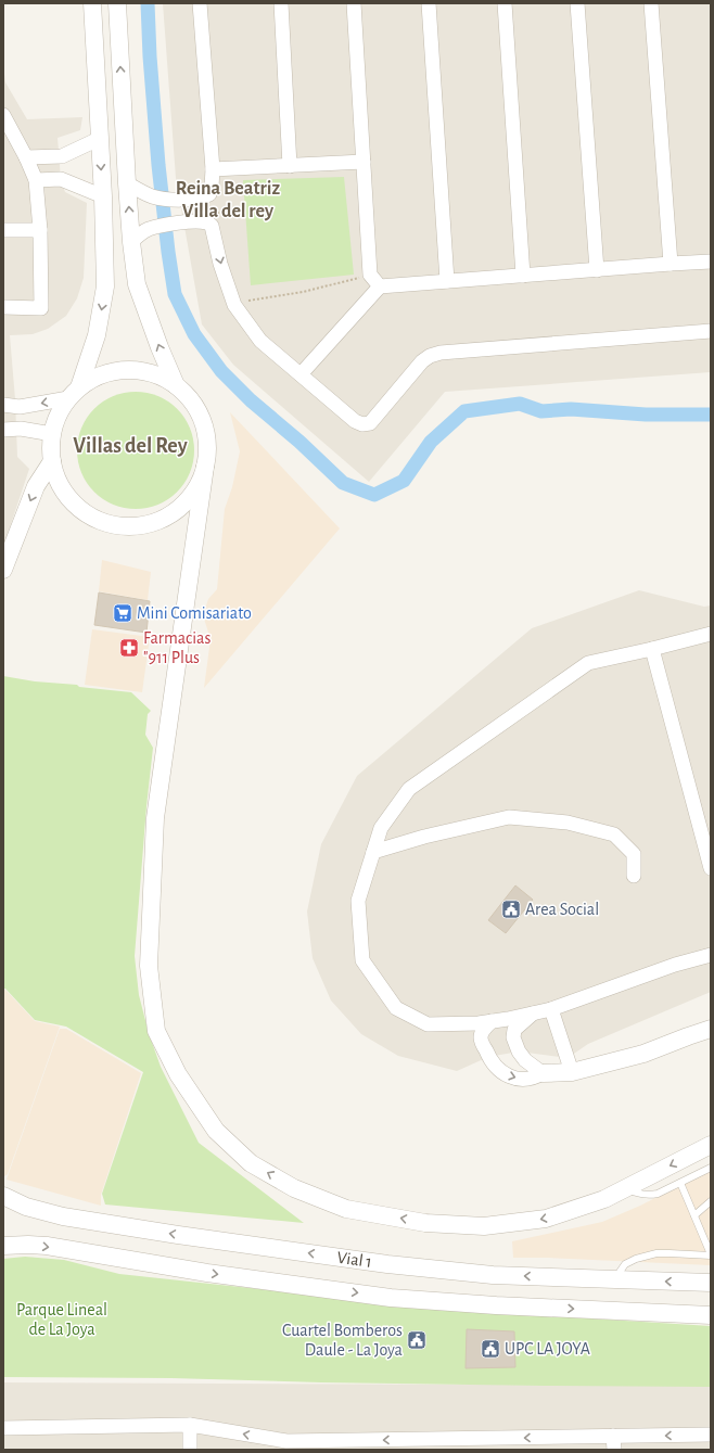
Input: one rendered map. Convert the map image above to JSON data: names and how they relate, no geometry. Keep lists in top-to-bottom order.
{
  "streets": {
    "street": ["Vial 1"]
  },
  "districts": ["Reina Beatriz Villa del rey", "Villas del Rey"],
  "parks": ["Parque Lineal de La Joya"],
  "places": {
    "supermarket": ["Mini Comisariato"],
    "pharmacy": ["Farmacias \"911 Plus"],
    "public building": ["Area Social", "Cuartel Bomberos Daule - La Joya", "UPC LA JOYA"]
  }
}
